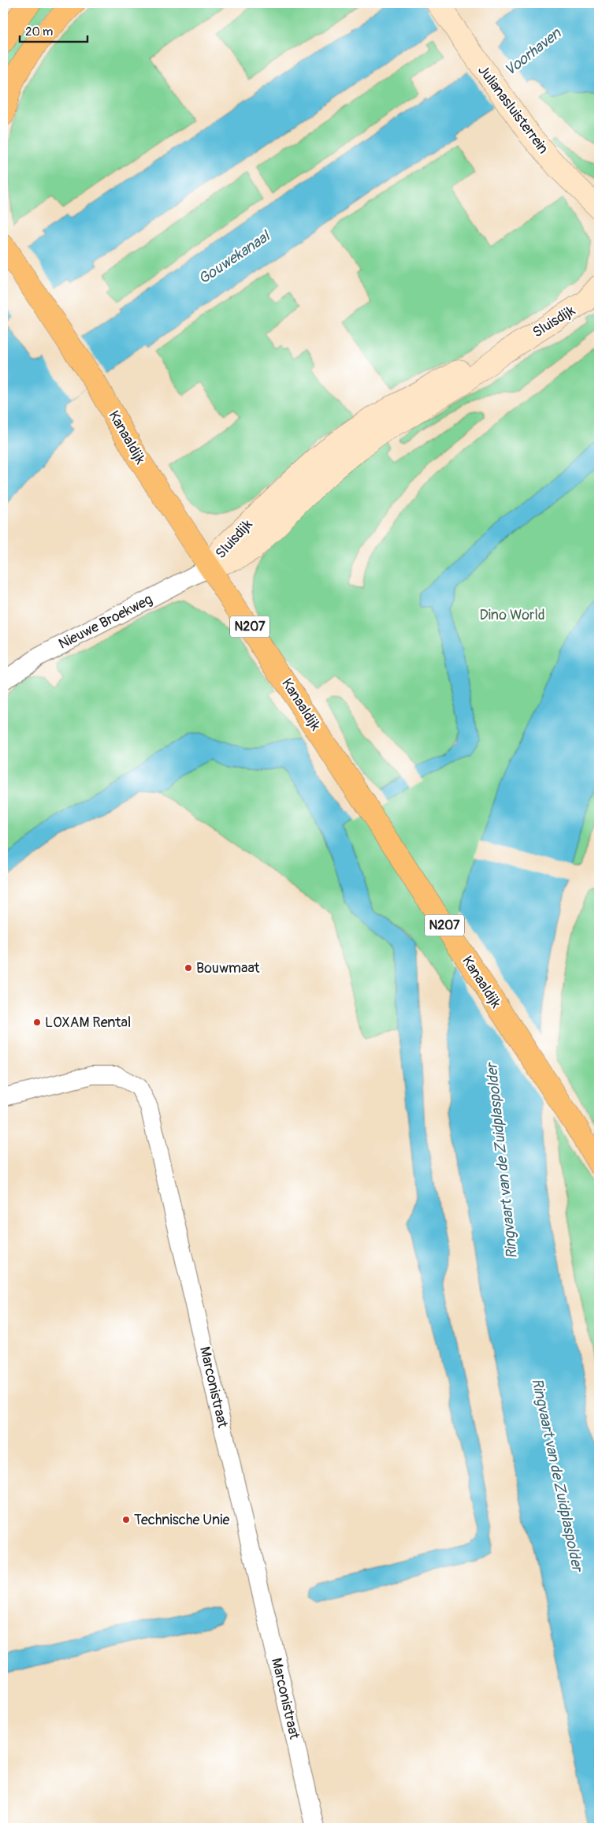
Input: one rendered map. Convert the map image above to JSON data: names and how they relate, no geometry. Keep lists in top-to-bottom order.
{
  "streets": {
    "main road": [
      "Julianasluisterrein",
      "Sluisdijk",
      "Kanaaldijk",
      "N207"
    ],
    "street": ["Nieuwe Broekweg", "Marconistraat"]
  },
  "crossings": [
    ["Sluisdijk", "Kanaaldijk"],
    ["Sluisdijk", "Nieuwe Broekweg"],
    ["Kanaaldijk", "Nieuwe Broekweg"]
  ],
  "water": ["Voorhaven", "Gouwekanaal", "Ringvaart van de Zuidplaspolder"],
  "parks": ["Dino World"],
  "places": ["Bouwmaat", "LOXAM Rental", "Technische Unie"],
  "scale_bar": "20 m"
}
